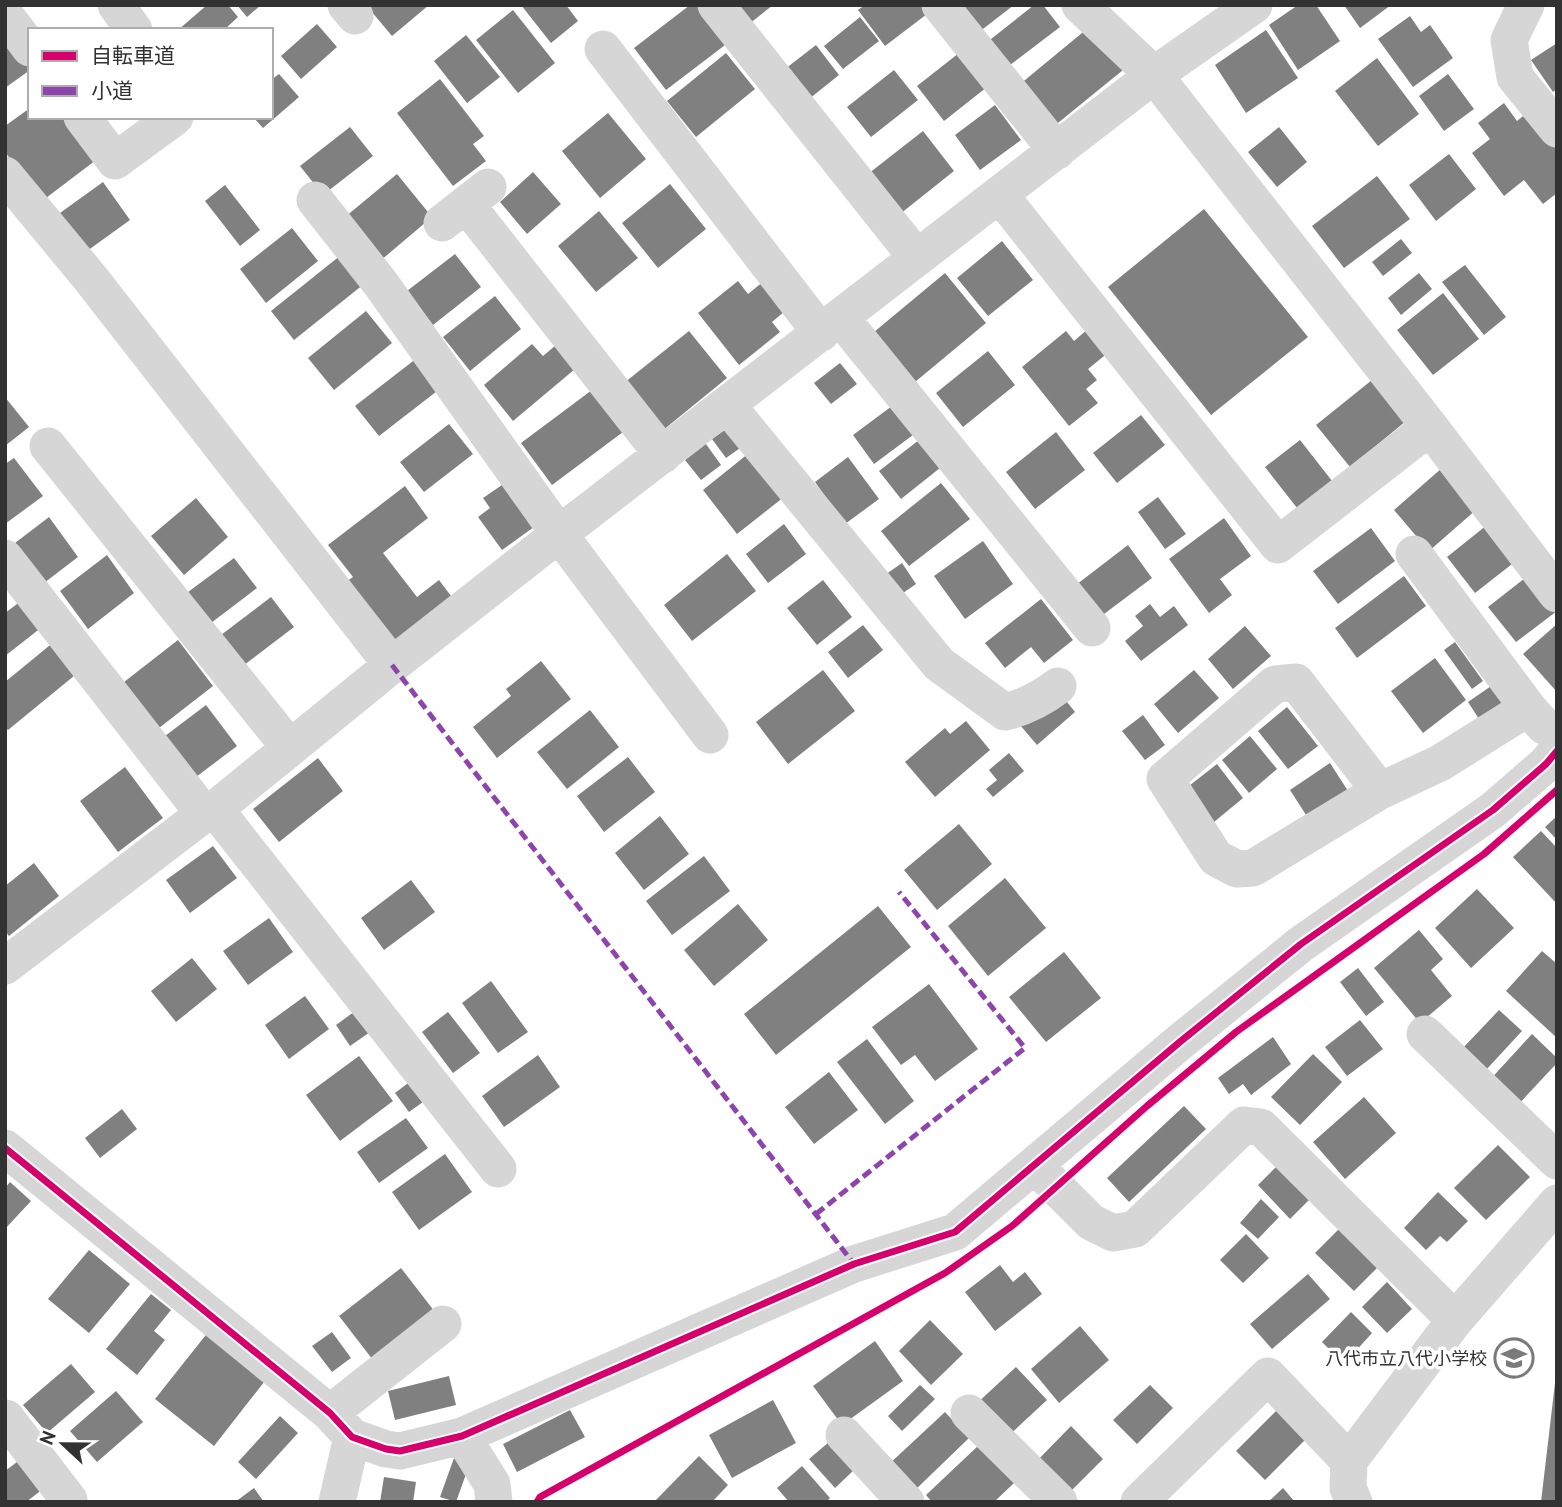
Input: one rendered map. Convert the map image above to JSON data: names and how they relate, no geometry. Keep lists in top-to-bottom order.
{
  "places": {
    "school or university": ["八代市立八代小学校"]
  },
  "legend": ["自転車道", "小道"],
  "north": "left"
}
